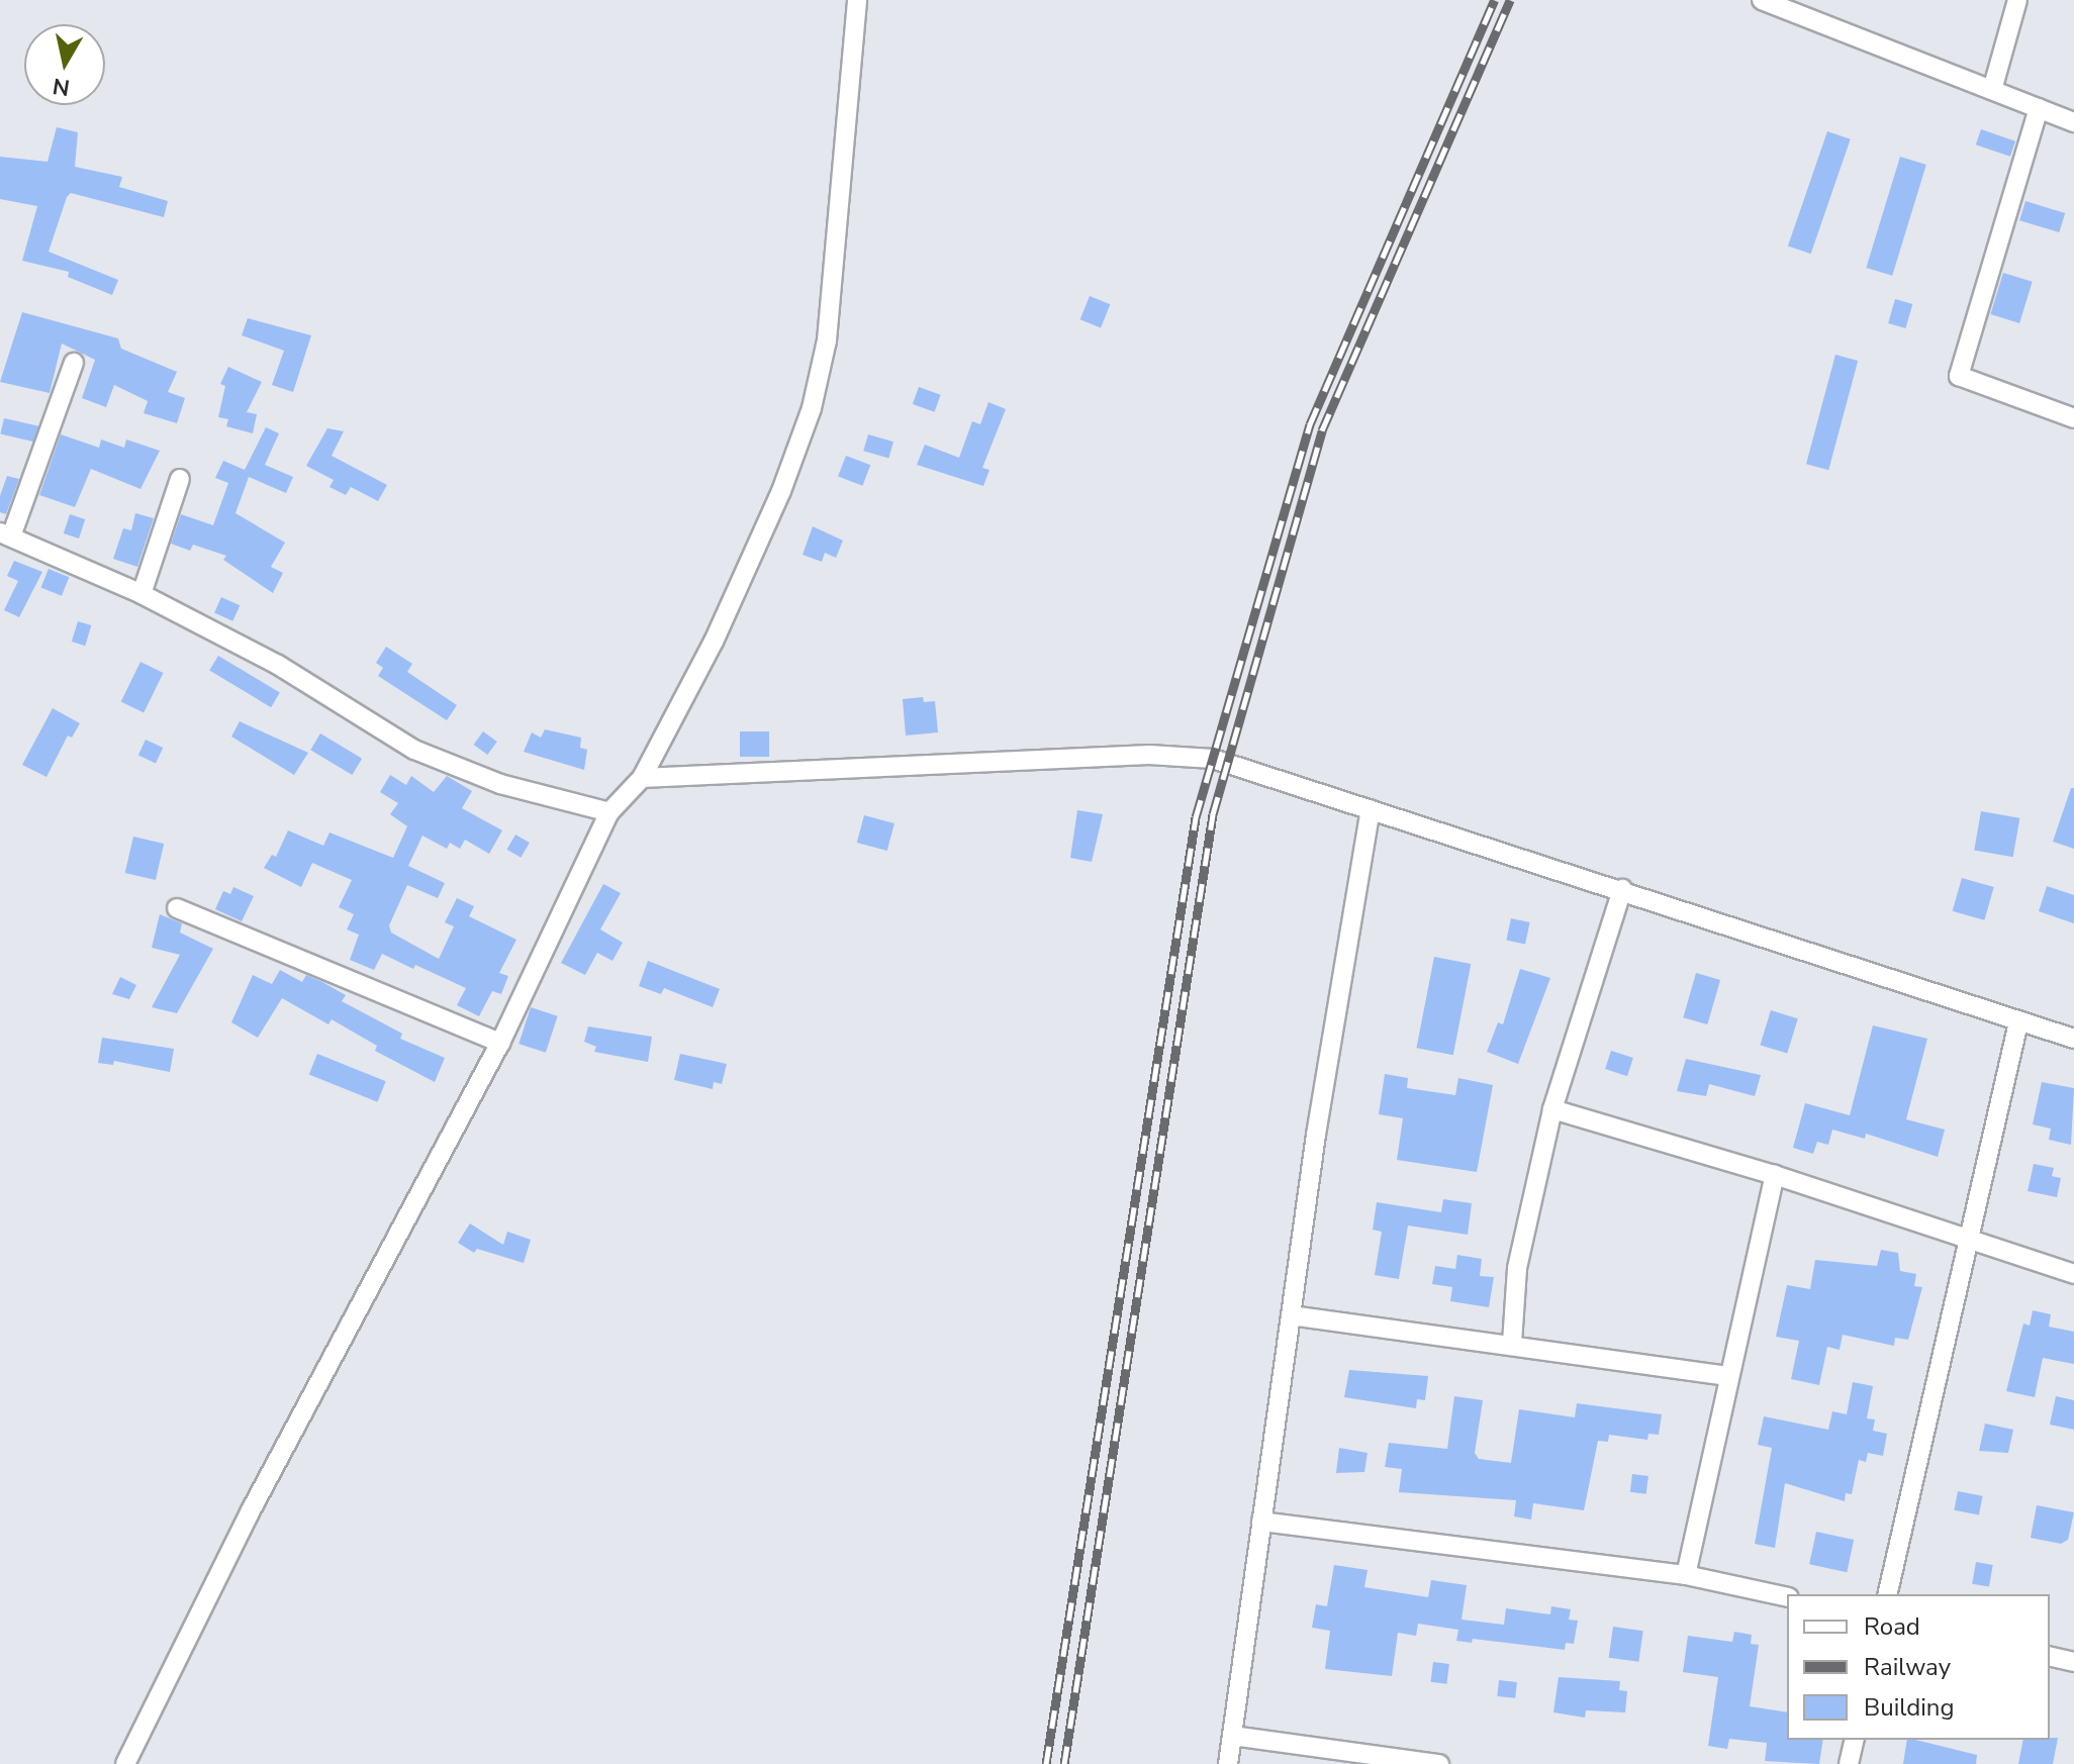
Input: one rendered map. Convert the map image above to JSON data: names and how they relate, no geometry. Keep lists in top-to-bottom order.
{
  "legend": ["Road", "Railway", "Building"],
  "north": "bottom"
}
